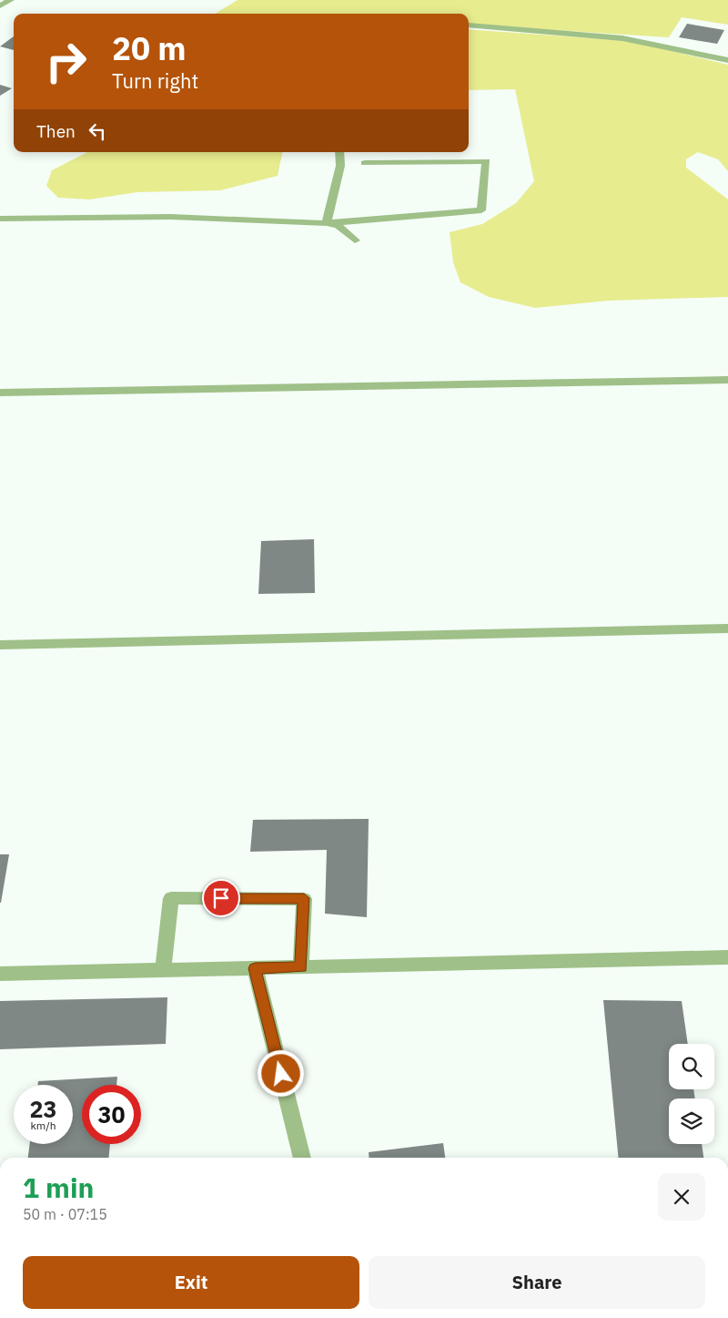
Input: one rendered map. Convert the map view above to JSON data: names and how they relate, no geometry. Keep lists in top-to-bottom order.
{
  "page": {
    "turn": ["20 m", "Turn right"],
    "then": "Then",
    "speed": "23 km/h",
    "limit": "30",
    "heading": ["1 min", "50 m · 07:15"],
    "buttons": ["Exit", "Share"]
  }
}
